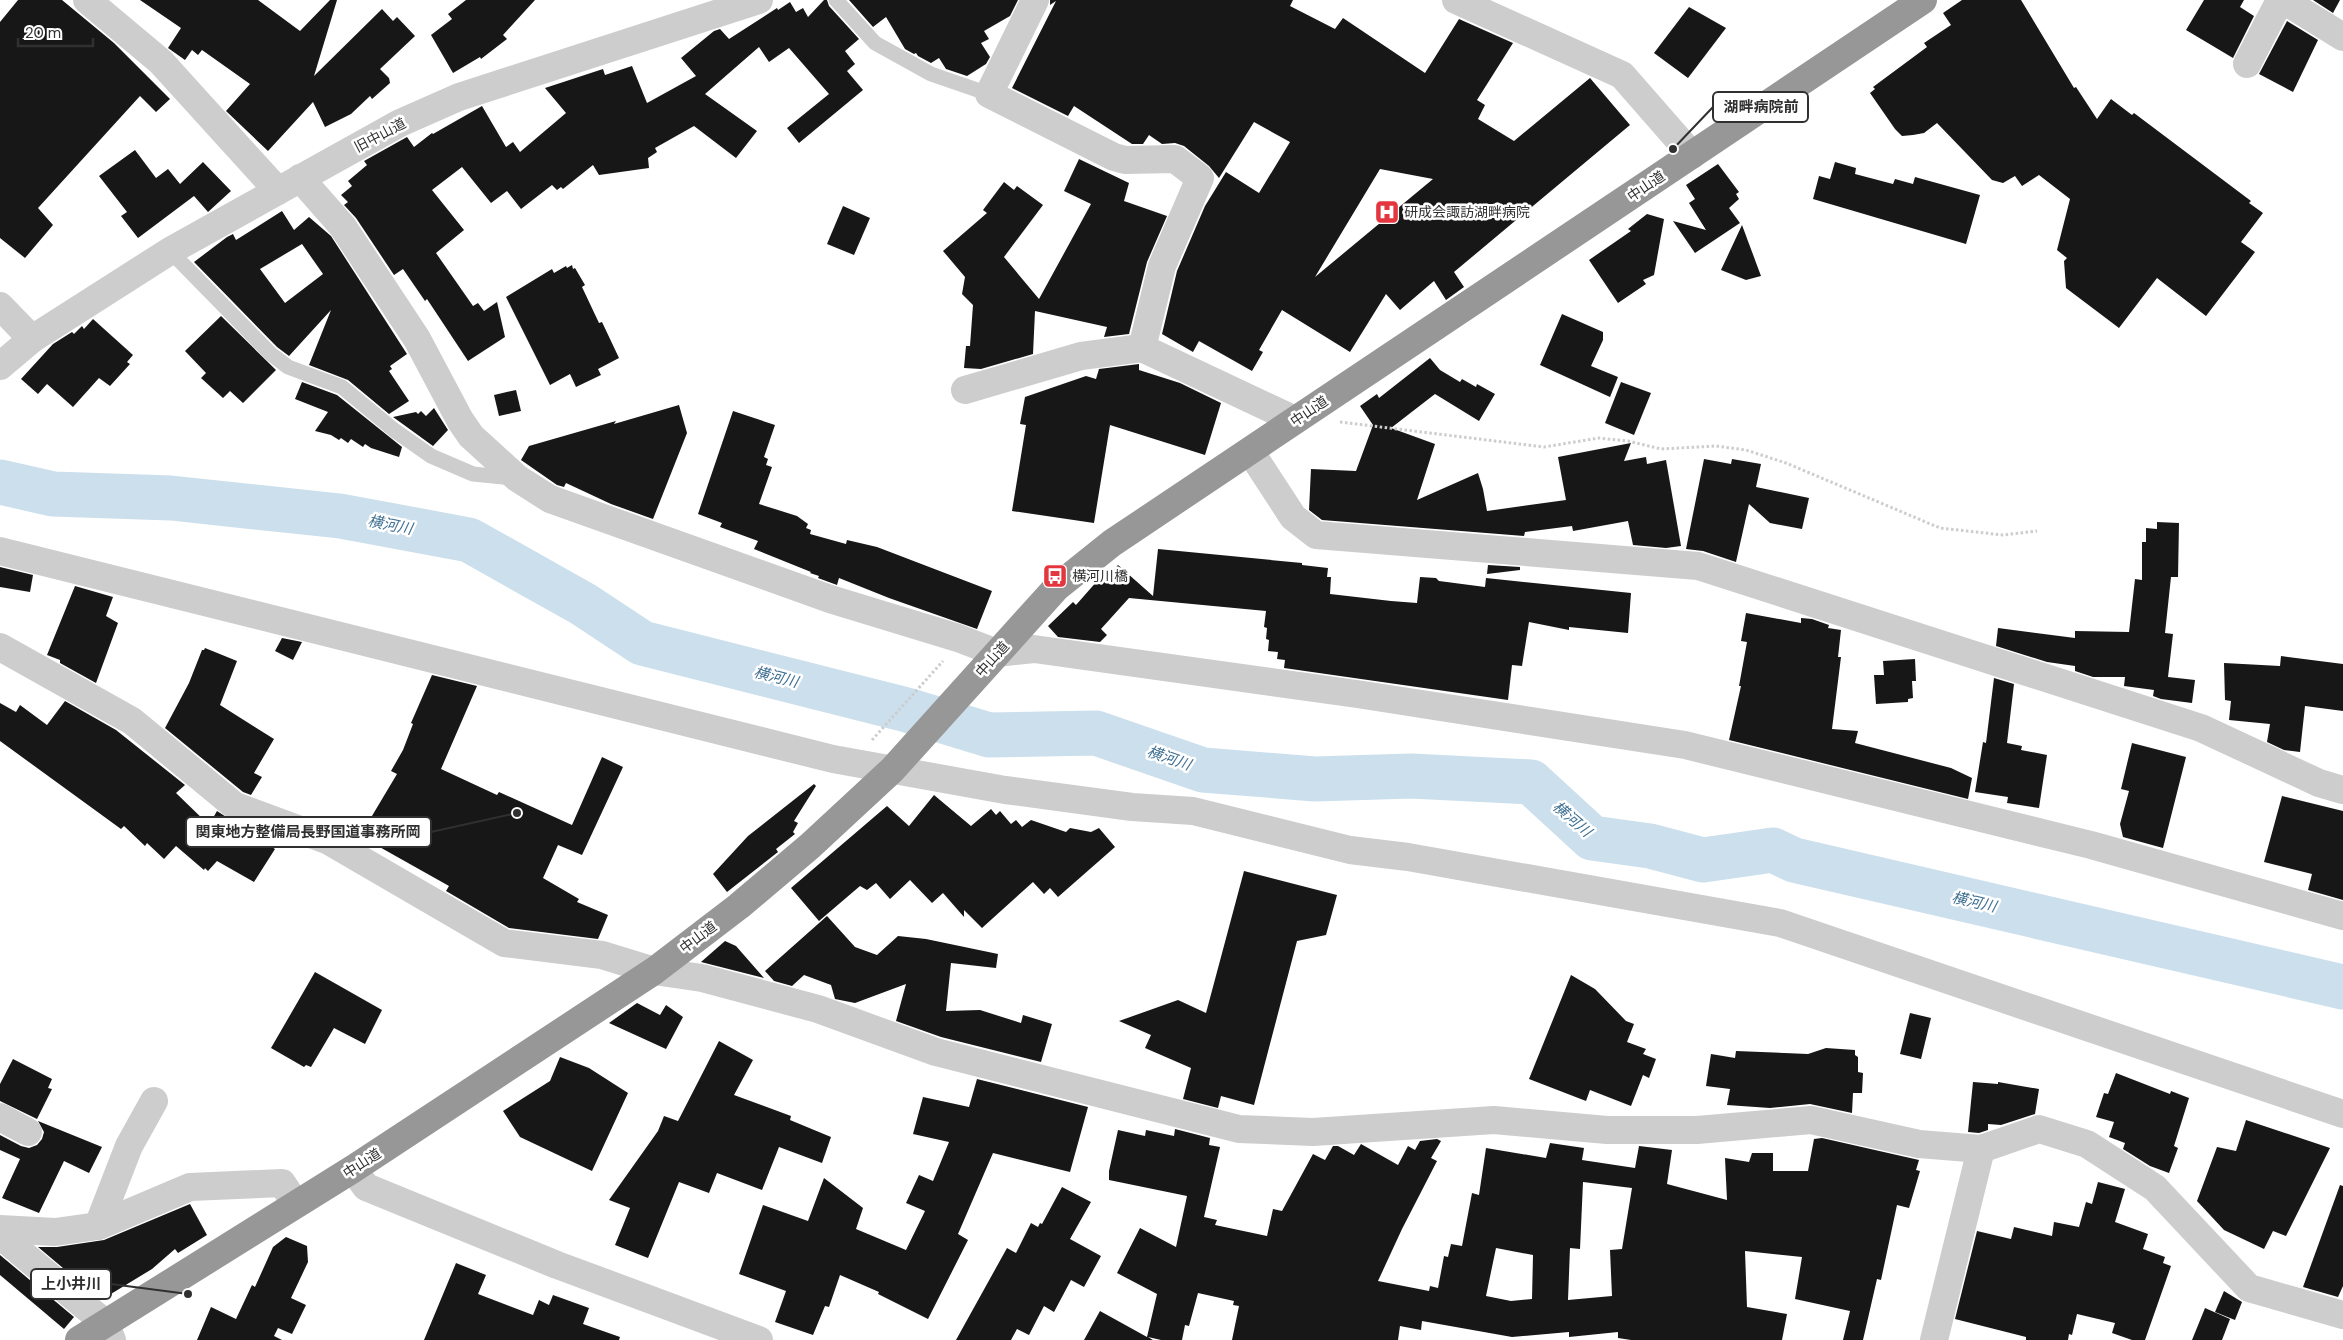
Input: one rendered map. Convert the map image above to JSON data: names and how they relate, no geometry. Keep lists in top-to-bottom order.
{
  "streets": {
    "highway": ["中山道"],
    "street": ["旧中山道"]
  },
  "water": ["横河川"],
  "places": {
    "other": ["湖畔病院前", "関東地方整備局長野国道事務所岡", "上小井川"],
    "hospital": ["研成会諏訪湖畔病院"],
    "bus stop": ["横河川橋"]
  },
  "scale_bar": "20 m"
}
